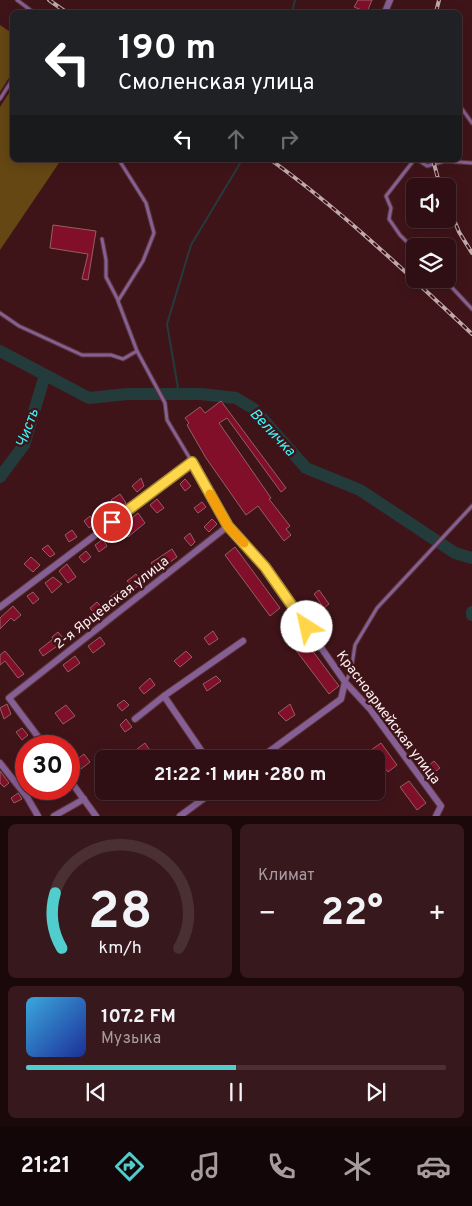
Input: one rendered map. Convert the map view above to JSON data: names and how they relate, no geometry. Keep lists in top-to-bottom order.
{
  "streets": {
    "street": ["2-я Ярцевская улица", "Красноармейская улица"]
  },
  "crossings": [
    ["2-я Ярцевская улица", "Красноармейская улица"]
  ],
  "water": ["Чисть", "Величка"],
  "page": {
    "turn": ["190 m", "Смоленская улица"],
    "limit": "30",
    "trip": "21:22 · 1 мин · 280 m",
    "tile": "Климат",
    "heat": ["−", "22°", "+"],
    "song": ["107.2 FM", "Музыка"],
    "tabs": "21:21",
    "gauge": ["28", "km/h"]
  }
}
